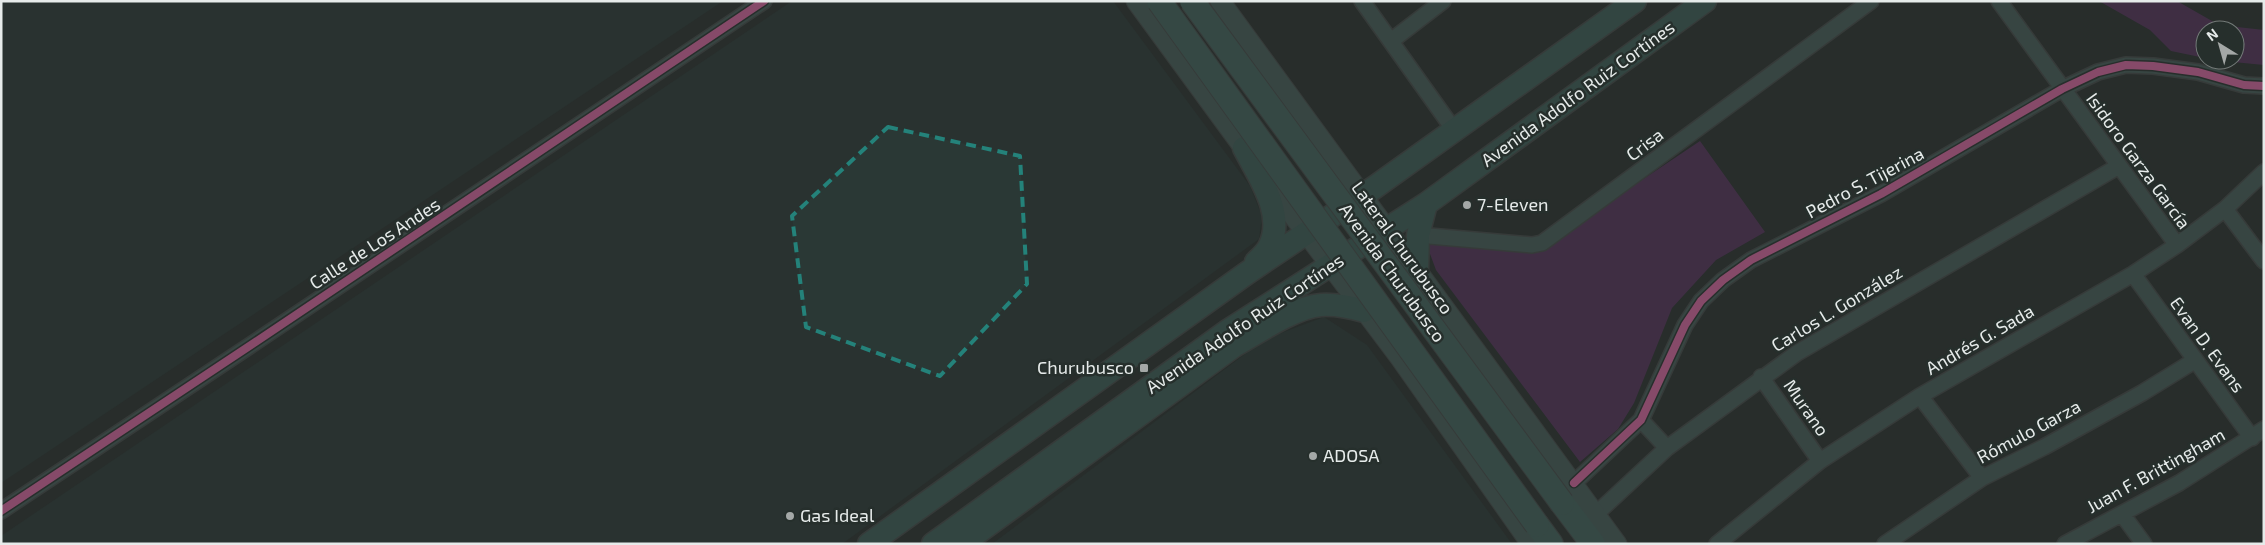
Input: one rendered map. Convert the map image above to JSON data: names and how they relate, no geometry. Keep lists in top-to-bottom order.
{
  "streets": {
    "highway": ["Avenida Churubusco"],
    "main road": ["Avenida Adolfo Ruiz Cortínes"],
    "street": [
      "Crisa",
      "Isidoro Garza García",
      "Pedro S. Tijerina",
      "Calle de Los Andes",
      "Lateral Churubusco",
      "Carlos L. González",
      "Andrés G. Sada",
      "Evan D. Evans",
      "Murano",
      "Rómulo Garza",
      "Juan F. Brittingham"
    ]
  },
  "crossings": [
    ["Avenida Adolfo Ruiz Cortínes", "Lateral Churubusco"],
    ["Isidoro Garza García", "Pedro S. Tijerina"],
    ["Isidoro Garza García", "Carlos L. González"],
    ["Isidoro Garza García", "Andrés G. Sada"],
    ["Pedro S. Tijerina", "Lateral Churubusco"],
    ["Lateral Churubusco", "Carlos L. González"],
    ["Carlos L. González", "Murano"],
    ["Andrés G. Sada", "Evan D. Evans"],
    ["Andrés G. Sada", "Murano"],
    ["Evan D. Evans", "Rómulo Garza"],
    ["Evan D. Evans", "Juan F. Brittingham"]
  ],
  "places": {
    "other": ["7-Eleven", "ADOSA", "Gas Ideal"],
    "transit": ["Churubusco"]
  },
  "north": "top left"
}
